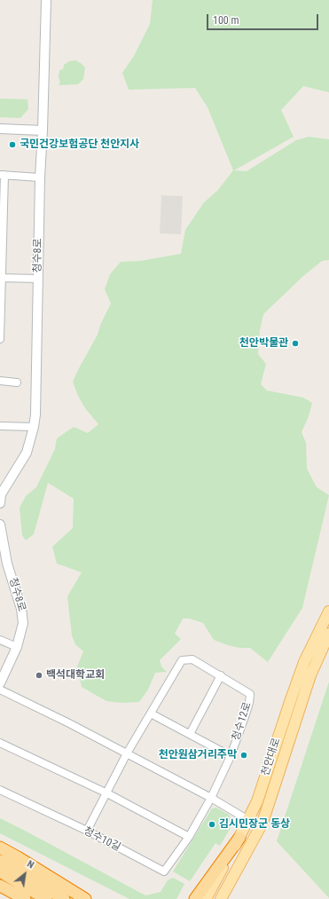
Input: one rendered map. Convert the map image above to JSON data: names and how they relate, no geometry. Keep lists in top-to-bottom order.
{
  "streets": {
    "main road": ["천안대로"],
    "street": ["청수8로", "청수12로", "청수10길"]
  },
  "crossings": [
    ["청수12로", "청수10길"]
  ],
  "places": [
    "국민건강보험공단 천안지사",
    "천안박물관",
    "백석대학교회",
    "천안원삼거리주막",
    "김시민장군 동상"
  ],
  "scale_bar": "100 m",
  "north": "top right"
}
